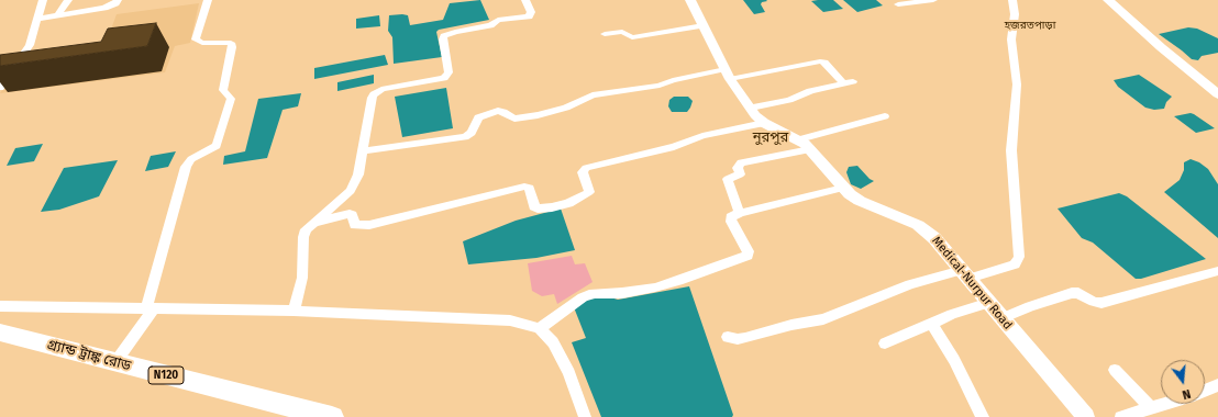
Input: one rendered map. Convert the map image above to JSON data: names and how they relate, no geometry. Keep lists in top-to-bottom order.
{
  "streets": {
    "highway": ["গ্র্যান্ড ট্রাঙ্ক রোড", "N120"],
    "street": ["Medical-Nurpur Road"]
  },
  "districts": ["হজরতপাড়া", "নুরপুর"],
  "north": "bottom"
}
